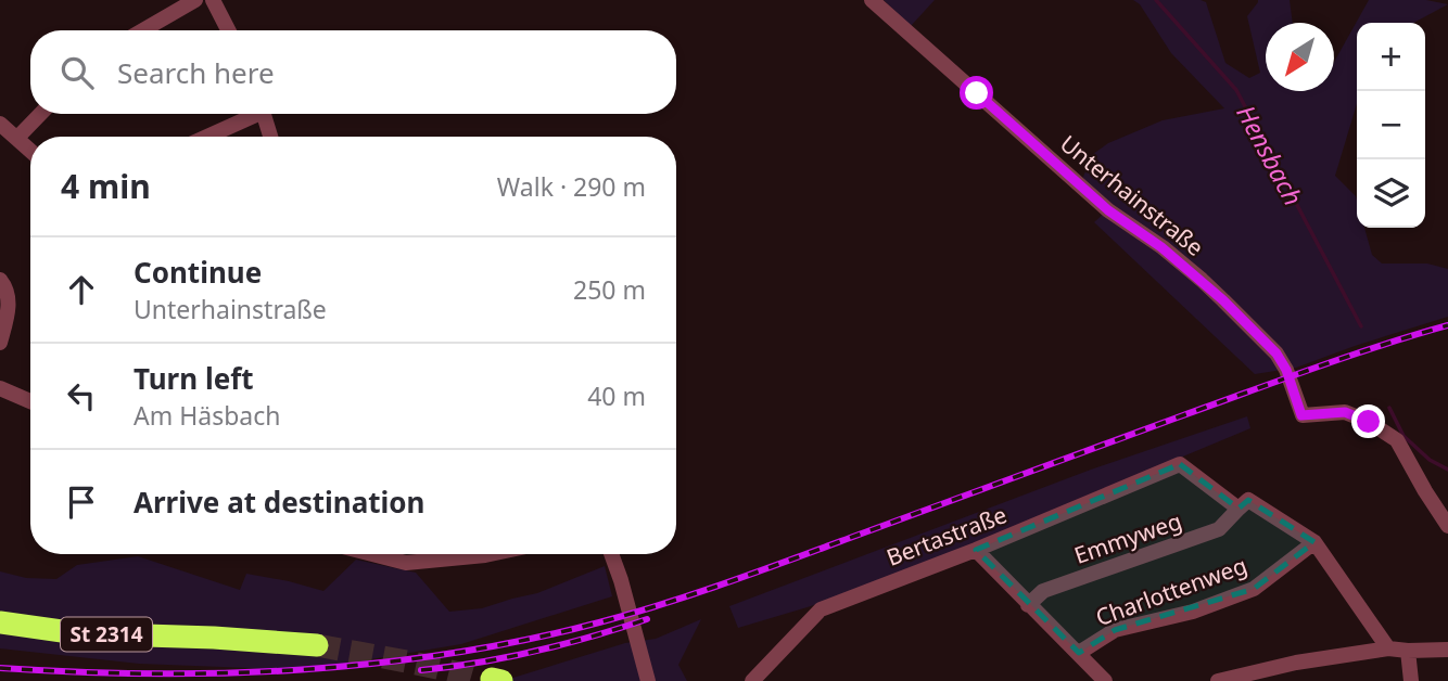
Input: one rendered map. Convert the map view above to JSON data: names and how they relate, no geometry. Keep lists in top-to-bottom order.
{
  "streets": {
    "highway": ["St 2314"],
    "street": [
      "Unterhainstraße",
      "Bertastraße",
      "Emmyweg",
      "Charlottenweg"
    ]
  },
  "crossings": [
    ["Bertastraße", "Emmyweg"]
  ],
  "water": ["Hensbach"],
  "north": "bottom left",
  "page": {
    "map_buttons": ["+", "−"],
    "search": "Search here",
    "heading": ["4 min", "Walk · 290 m"],
    "list": [
      ["Continue", "Unterhainstraße", "250 m"],
      ["Turn left", "Am Häsbach", "40 m"],
      "Arrive at destination"
    ]
  }
}
